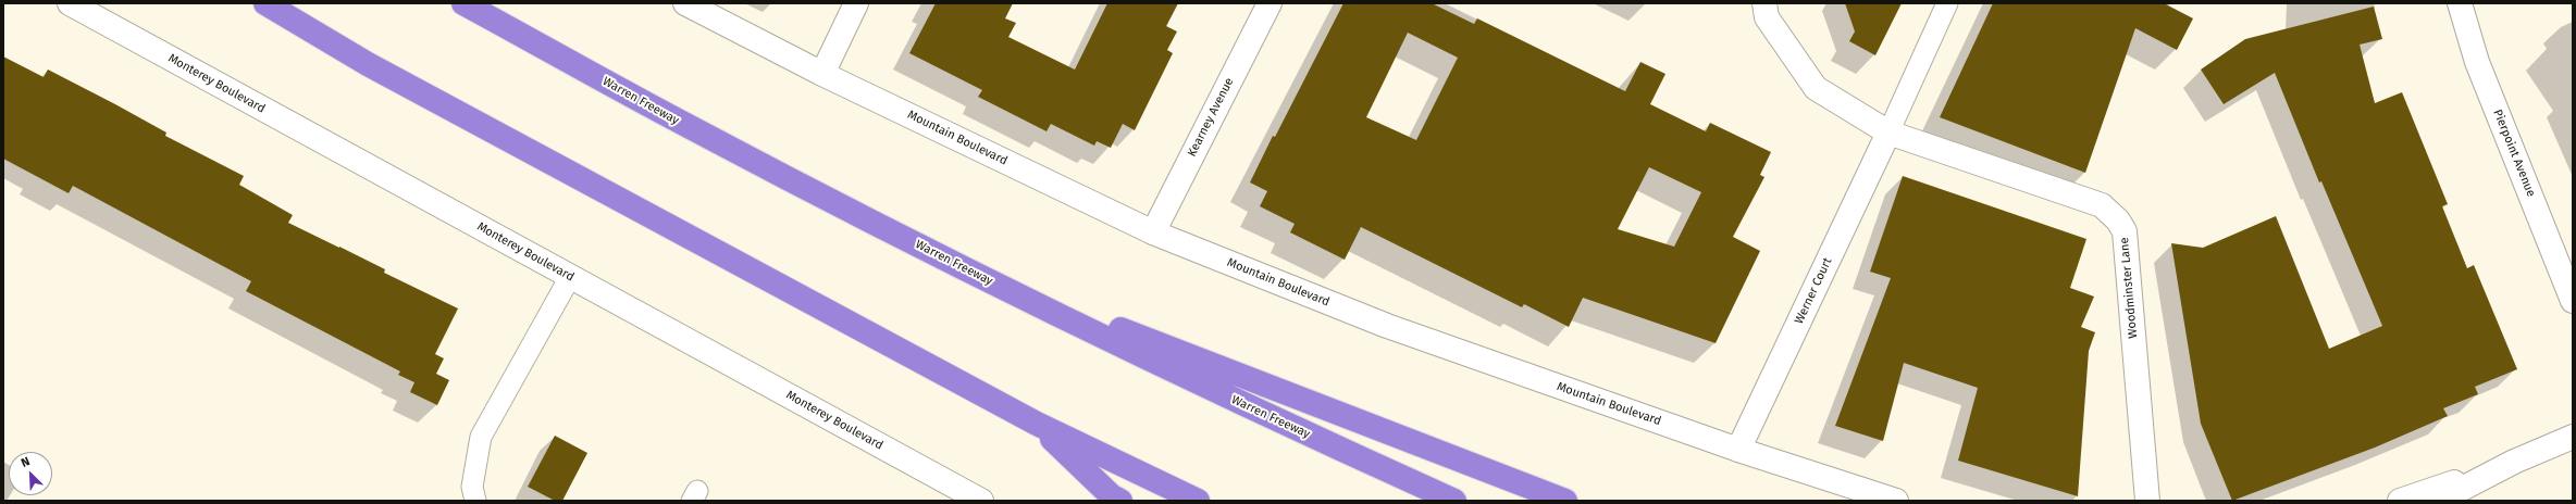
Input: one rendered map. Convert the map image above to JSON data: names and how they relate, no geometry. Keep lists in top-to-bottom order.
{
  "streets": {
    "highway": ["Warren Freeway"],
    "street": [
      "Monterey Boulevard",
      "Kearney Avenue",
      "Mountain Boulevard",
      "Pierpoint Avenue",
      "Woodminster Lane",
      "Werner Court"
    ]
  },
  "crossings": [
    ["Kearney Avenue", "Mountain Boulevard"],
    ["Mountain Boulevard", "Werner Court"],
    ["Woodminster Lane", "Werner Court"]
  ],
  "north": "top left"
}
